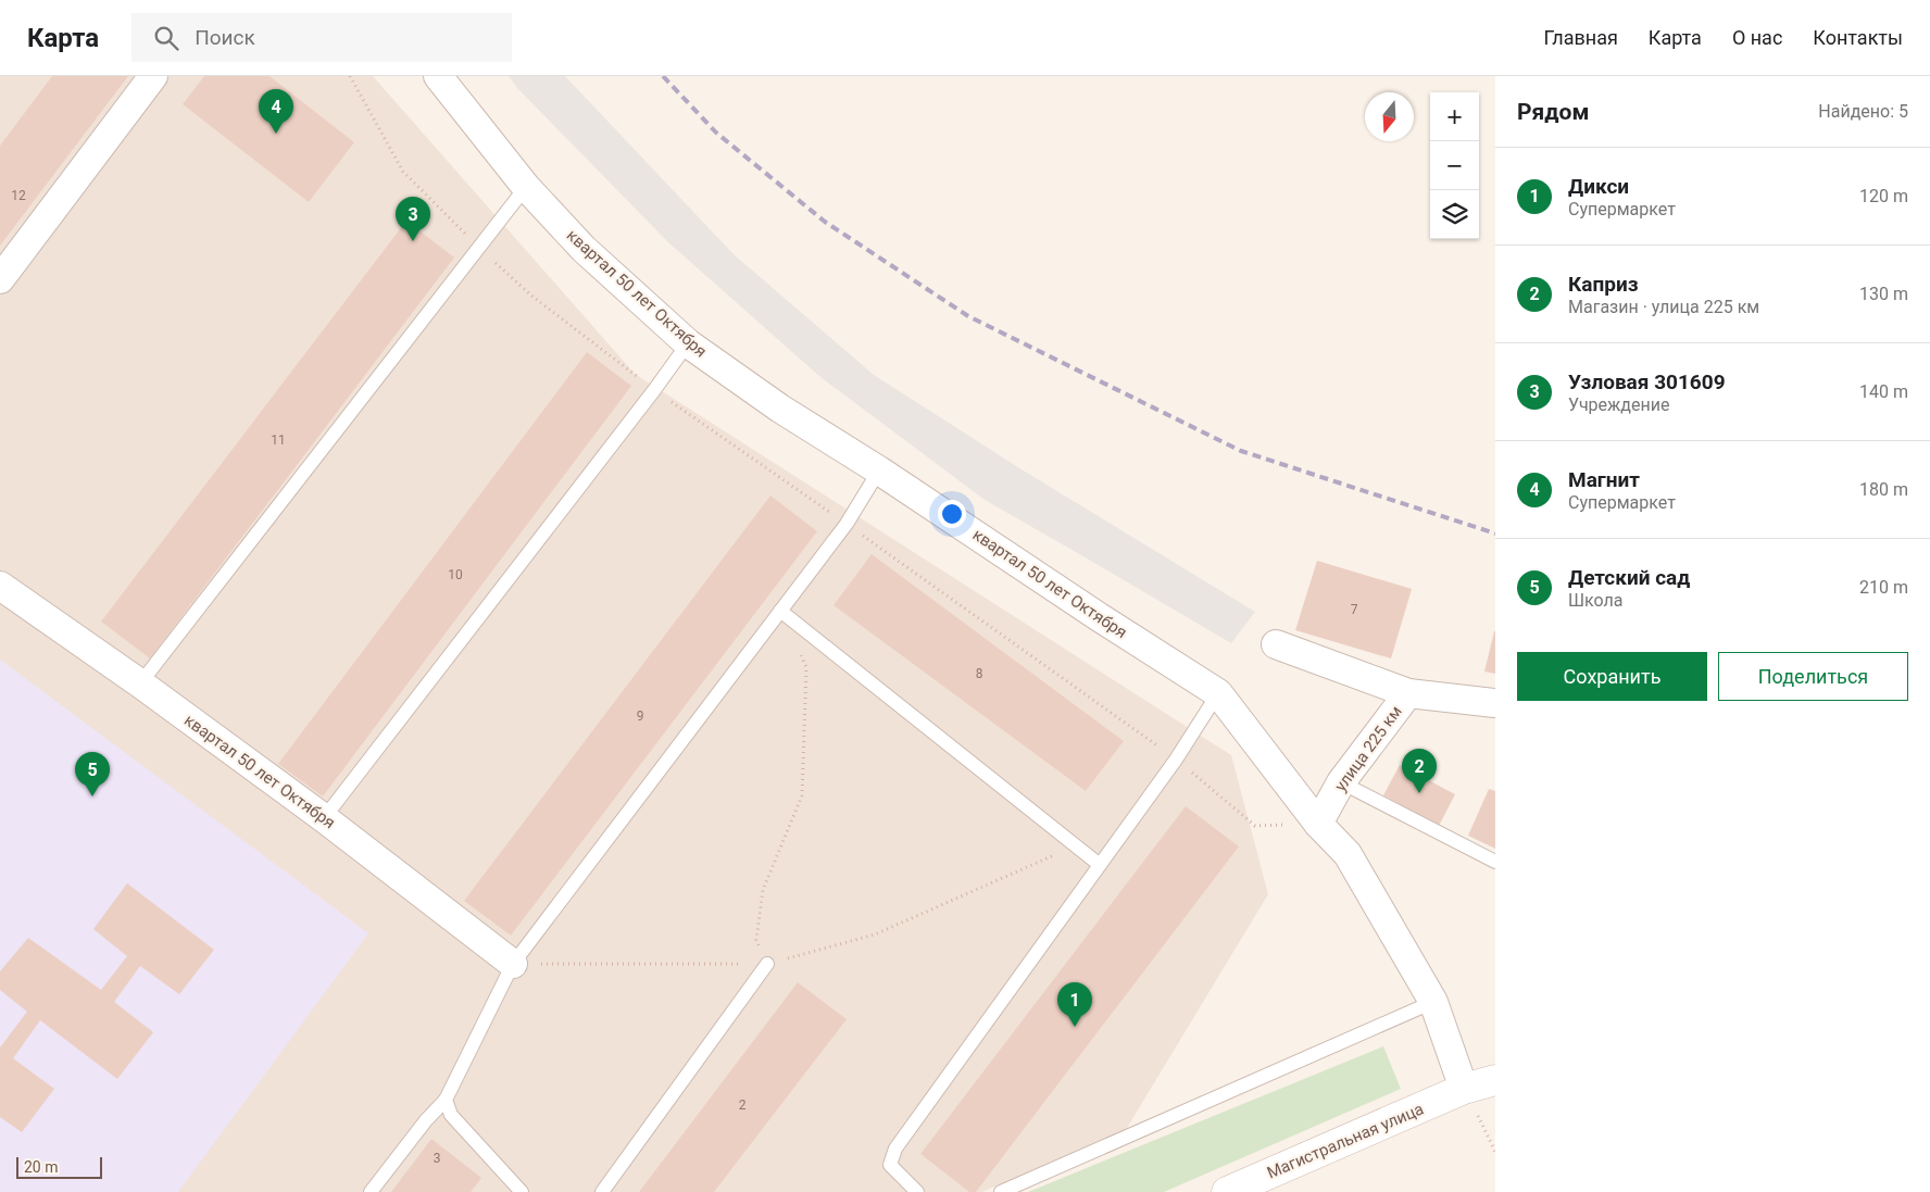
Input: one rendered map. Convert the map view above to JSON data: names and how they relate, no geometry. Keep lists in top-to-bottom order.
{
  "streets": {
    "main road": ["Магистральная улица"],
    "street": ["квартал 50 лет Октября", "улица 225 км"]
  },
  "crossings": [
    ["квартал 50 лет Октября", "улица 225 км"],
    ["квартал 50 лет Октября", "Магистральная улица"]
  ],
  "house_numbers": [
    "12",
    "11",
    "10",
    "7",
    "8",
    "9",
    "2",
    "3"
  ],
  "scale_bar": "20 m",
  "north": "bottom",
  "page": {
    "header": "Карта",
    "search": "Поиск",
    "nav": [
      "Главная",
      "Карта",
      "О нас",
      "Контакты"
    ],
    "heading": ["Рядом", "Найдено: 5"],
    "pins": [
      "4",
      "3",
      "2",
      "5",
      "1"
    ],
    "map_buttons": ["+", "−"],
    "list": [
      {
        "mark": "1",
        "name": "Дикси",
        "note": "Супермаркет",
        "value": "120 m"
      },
      {
        "mark": "2",
        "name": "Каприз",
        "note": "Магазин · улица 225 км",
        "value": "130 m"
      },
      {
        "mark": "3",
        "name": "Узловая 301609",
        "note": "Учреждение",
        "value": "140 m"
      },
      {
        "mark": "4",
        "name": "Магнит",
        "note": "Супермаркет",
        "value": "180 m"
      },
      {
        "mark": "5",
        "name": "Детский сад",
        "note": "Школа",
        "value": "210 m"
      }
    ],
    "buttons": ["Сохранить", "Поделиться"],
    "scale": "20 m"
  }
}
